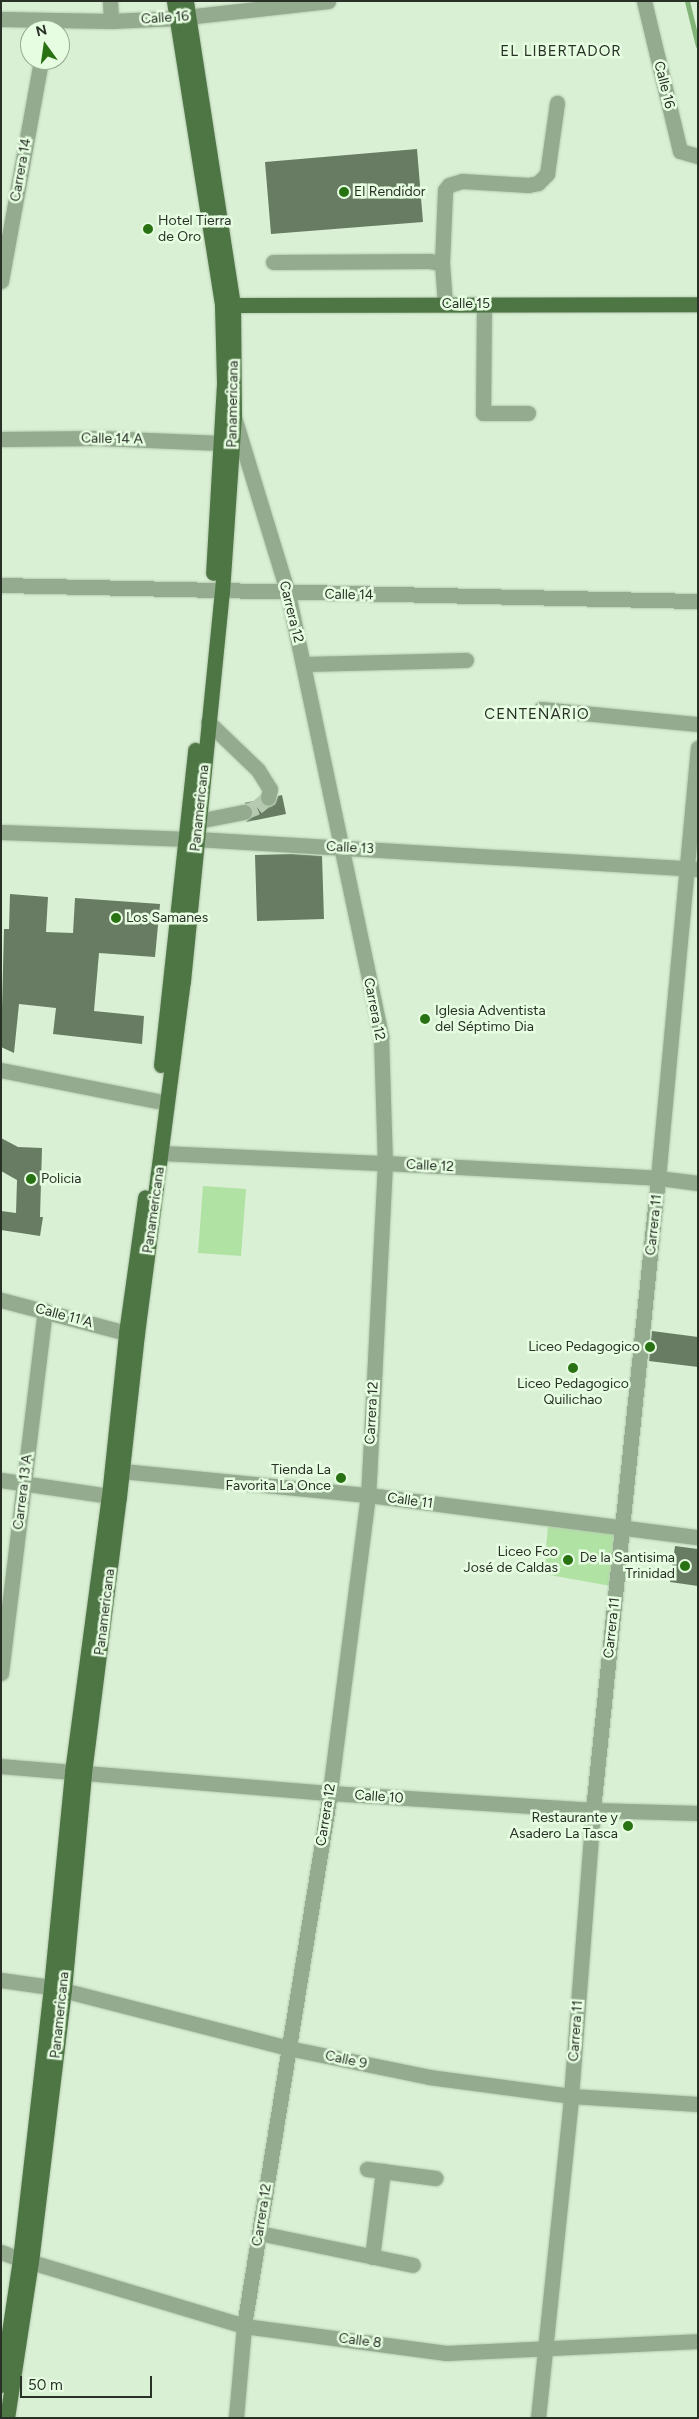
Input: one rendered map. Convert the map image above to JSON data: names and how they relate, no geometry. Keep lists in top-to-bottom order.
{
  "streets": {
    "main road": ["Calle 15", "Panamericana"],
    "street": [
      "Calle 16",
      "Carrera 14",
      "Calle 14 A",
      "Calle 14",
      "Carrera 12",
      "Calle 13",
      "Calle 12",
      "Carrera 11",
      "Calle 11 A",
      "Carrera 13 A",
      "Calle 11",
      "Calle 10",
      "Calle 9",
      "Calle 8"
    ]
  },
  "crossings": [
    ["Calle 16", "Panamericana"],
    ["Calle 15", "Panamericana"],
    ["Panamericana", "Calle 14 A"],
    ["Panamericana", "Calle 14"],
    ["Panamericana", "Carrera 12"],
    ["Panamericana", "Calle 13"],
    ["Panamericana", "Calle 12"],
    ["Panamericana", "Calle 11 A"],
    ["Panamericana", "Calle 11"],
    ["Panamericana", "Calle 10"],
    ["Panamericana", "Calle 9"],
    ["Panamericana", "Calle 8"],
    ["Calle 14", "Carrera 12"],
    ["Carrera 12", "Calle 13"],
    ["Carrera 12", "Calle 12"],
    ["Carrera 12", "Calle 11"],
    ["Carrera 12", "Calle 10"],
    ["Carrera 12", "Calle 9"],
    ["Carrera 12", "Calle 8"],
    ["Calle 13", "Carrera 11"],
    ["Calle 12", "Carrera 11"],
    ["Carrera 11", "Calle 11"],
    ["Carrera 11", "Calle 10"],
    ["Carrera 11", "Calle 9"],
    ["Carrera 11", "Calle 8"],
    ["Calle 11 A", "Carrera 13 A"]
  ],
  "districts": ["EL LIBERTADOR", "CENTENARIO"],
  "places": [
    "El Rendidor",
    "Hotel Tierra de Oro",
    "Los Samanes",
    "Iglesia Adventista del Séptimo Dia",
    "Policia",
    "Liceo Pedagogico",
    "Liceo Pedagogico Quilichao",
    "Tienda La Favorita La Once",
    "Liceo Fco José de Caldas",
    "De la Santisima Trinidad",
    "Restaurante y Asadero La Tasca"
  ],
  "scale_bar": "50 m",
  "north": "top"
}
